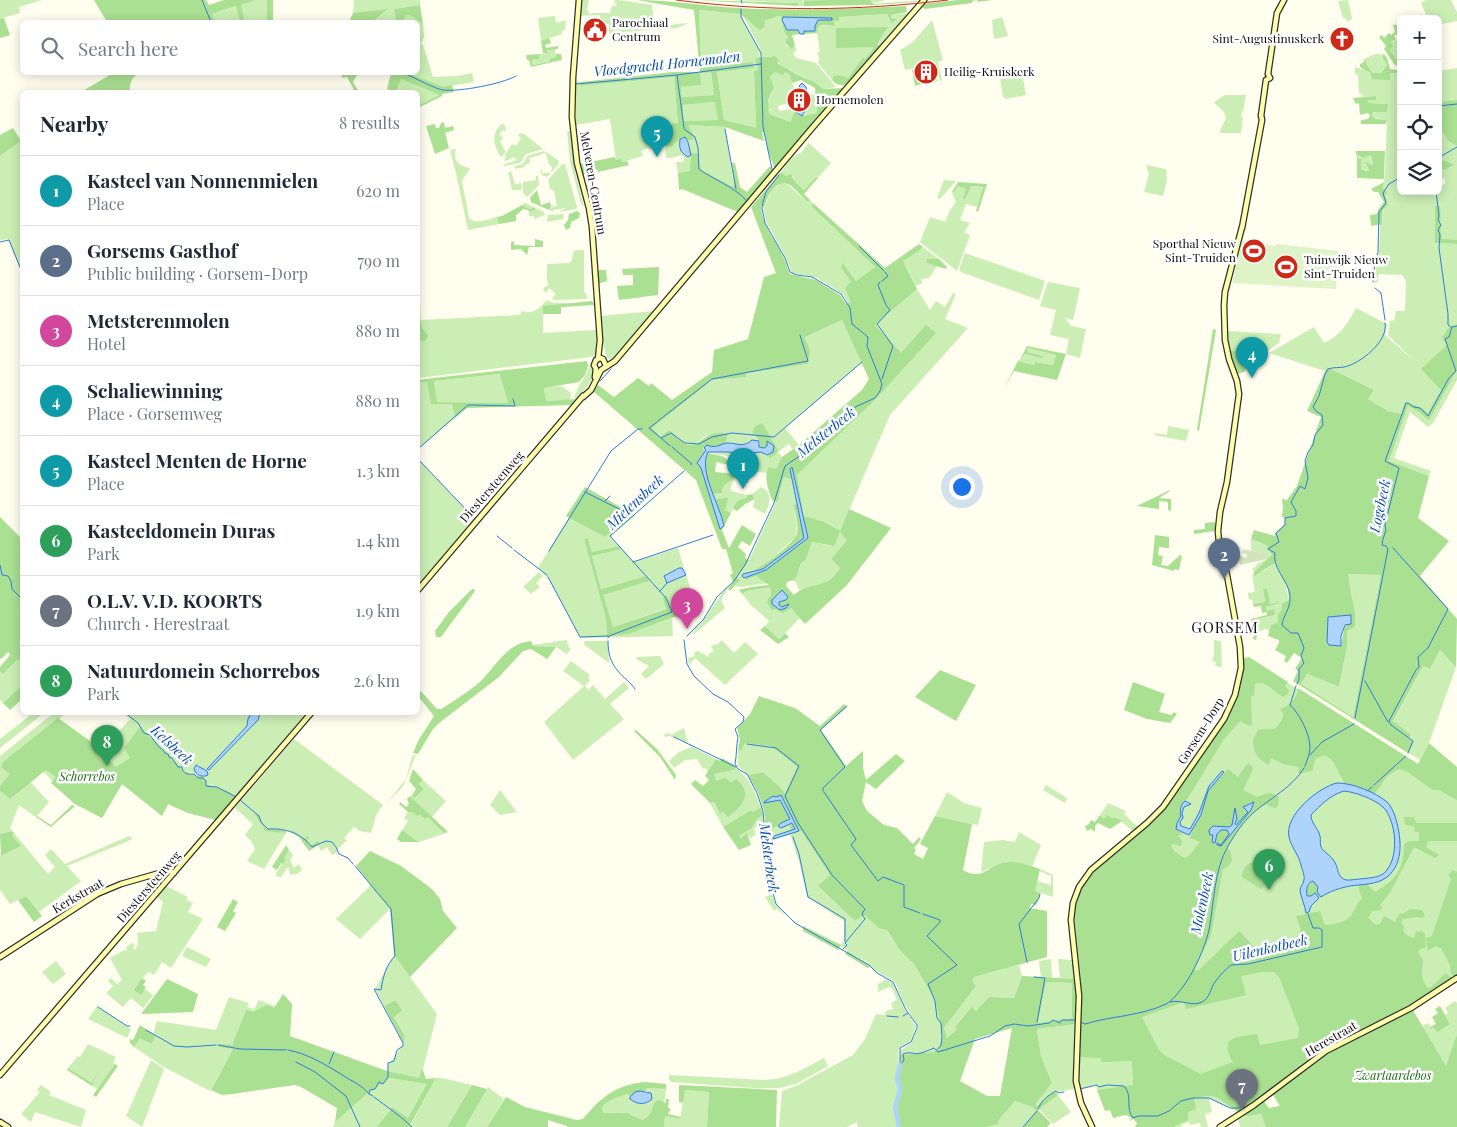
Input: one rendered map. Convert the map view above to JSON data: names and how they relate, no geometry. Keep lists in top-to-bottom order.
{
  "streets": {
    "street": [
      "Melveren-Centrum",
      "Diestersteenweg",
      "Gorsem-Dorp",
      "Kerkstraat",
      "Herestraat"
    ]
  },
  "crossings": [
    ["Melveren-Centrum", "Diestersteenweg"],
    ["Diestersteenweg", "Kerkstraat"]
  ],
  "districts": ["GORSEM"],
  "water": [
    "Vloedgracht Hornemolen",
    "Melsterbeek",
    "Mielensbeek",
    "Logebeek",
    "Kelsbeek",
    "Molenbeek",
    "Uilenkotbeek"
  ],
  "parks": ["Schorrebos", "Zwartaardebos"],
  "places": {
    "public building": ["Parochiaal Centrum"],
    "church": ["Sint-Augustinuskerk"],
    "building": ["Heilig-Kruiskerk", "Hornemolen"],
    "sports": ["Sporthal Nieuw Sint-Truiden", "Tuinwijk Nieuw Sint-Truiden"]
  },
  "page": {
    "map_buttons": ["+", "−"],
    "search": "Search here",
    "heading": ["Nearby", "8 results"],
    "pins": [
      "5",
      "4",
      "1",
      "2",
      "3",
      "8",
      "6",
      "7"
    ],
    "list": [
      {
        "mark": "1",
        "name": "Kasteel van Nonnenmielen",
        "note": "Place",
        "value": "620 m"
      },
      {
        "mark": "2",
        "name": "Gorsems Gasthof",
        "note": "Public building · Gorsem-Dorp",
        "value": "790 m"
      },
      {
        "mark": "3",
        "name": "Metsterenmolen",
        "note": "Hotel",
        "value": "880 m"
      },
      {
        "mark": "4",
        "name": "Schaliewinning",
        "note": "Place · Gorsemweg",
        "value": "880 m"
      },
      {
        "mark": "5",
        "name": "Kasteel Menten de Horne",
        "note": "Place",
        "value": "1.3 km"
      },
      {
        "mark": "6",
        "name": "Kasteeldomein Duras",
        "note": "Park",
        "value": "1.4 km"
      },
      {
        "mark": "7",
        "name": "O.L.V. V.D. KOORTS",
        "note": "Church · Herestraat",
        "value": "1.9 km"
      },
      {
        "mark": "8",
        "name": "Natuurdomein Schorrebos",
        "note": "Park",
        "value": "2.6 km"
      }
    ]
  }
}
